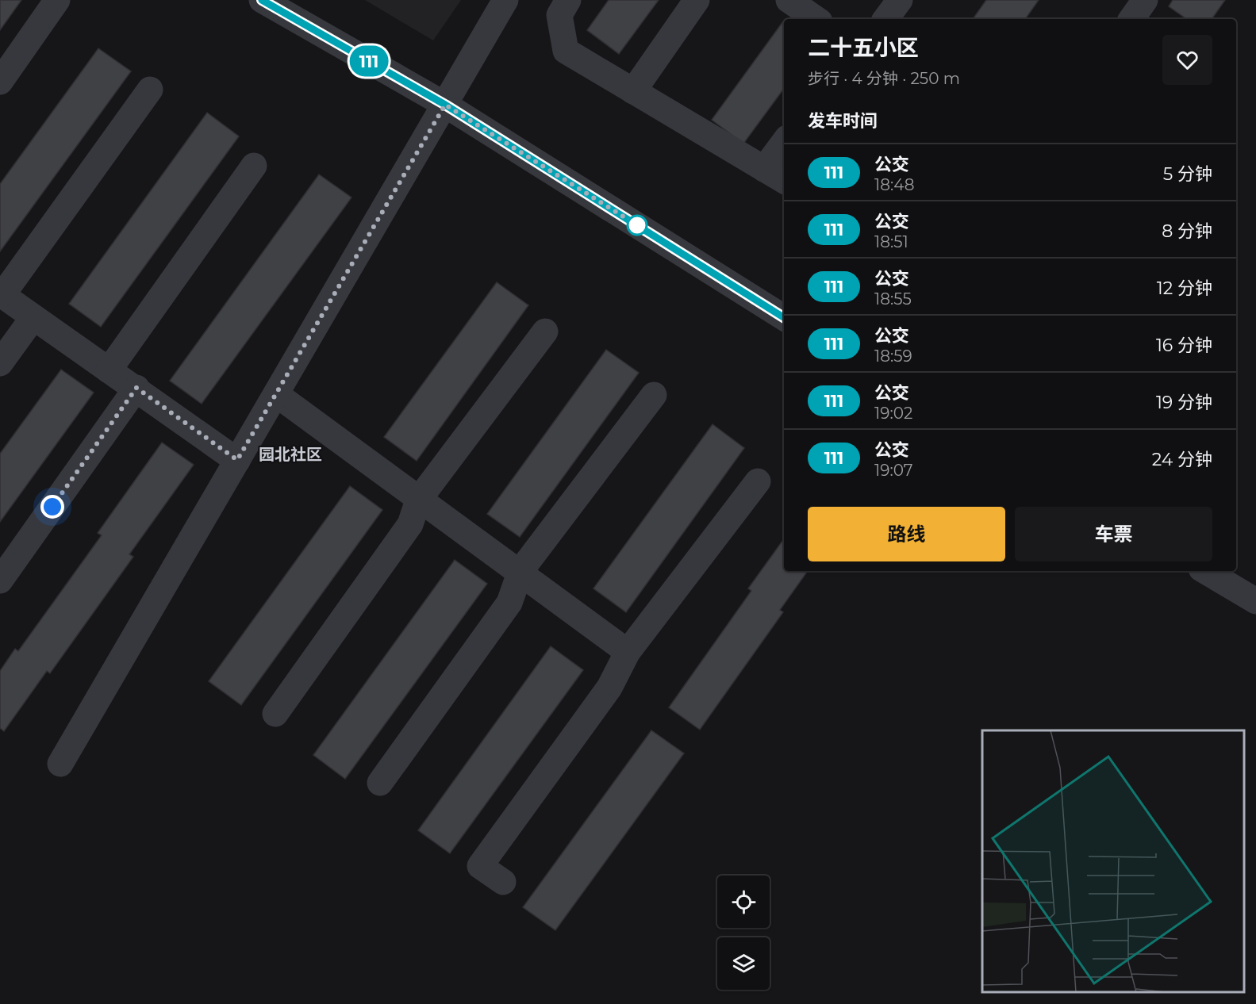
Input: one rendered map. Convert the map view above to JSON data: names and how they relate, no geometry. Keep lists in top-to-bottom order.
{
  "districts": ["园北社区"],
  "lines": ["bus line 111"],
  "page": {
    "on_map": "111",
    "heading": [
      ["二十五小区", "步行 · 4 分钟 · 250 m"],
      "发车时间"
    ],
    "list": [
      {
        "mark": "111",
        "name": "公交",
        "note": "18:48",
        "value": "5 分钟"
      },
      {
        "mark": "111",
        "name": "公交",
        "note": "18:51",
        "value": "8 分钟"
      },
      {
        "mark": "111",
        "name": "公交",
        "note": "18:55",
        "value": "12 分钟"
      },
      {
        "mark": "111",
        "name": "公交",
        "note": "18:59",
        "value": "16 分钟"
      },
      {
        "mark": "111",
        "name": "公交",
        "note": "19:02",
        "value": "19 分钟"
      },
      {
        "mark": "111",
        "name": "公交",
        "note": "19:07",
        "value": "24 分钟"
      }
    ],
    "buttons": ["路线", "车票"]
  }
}
